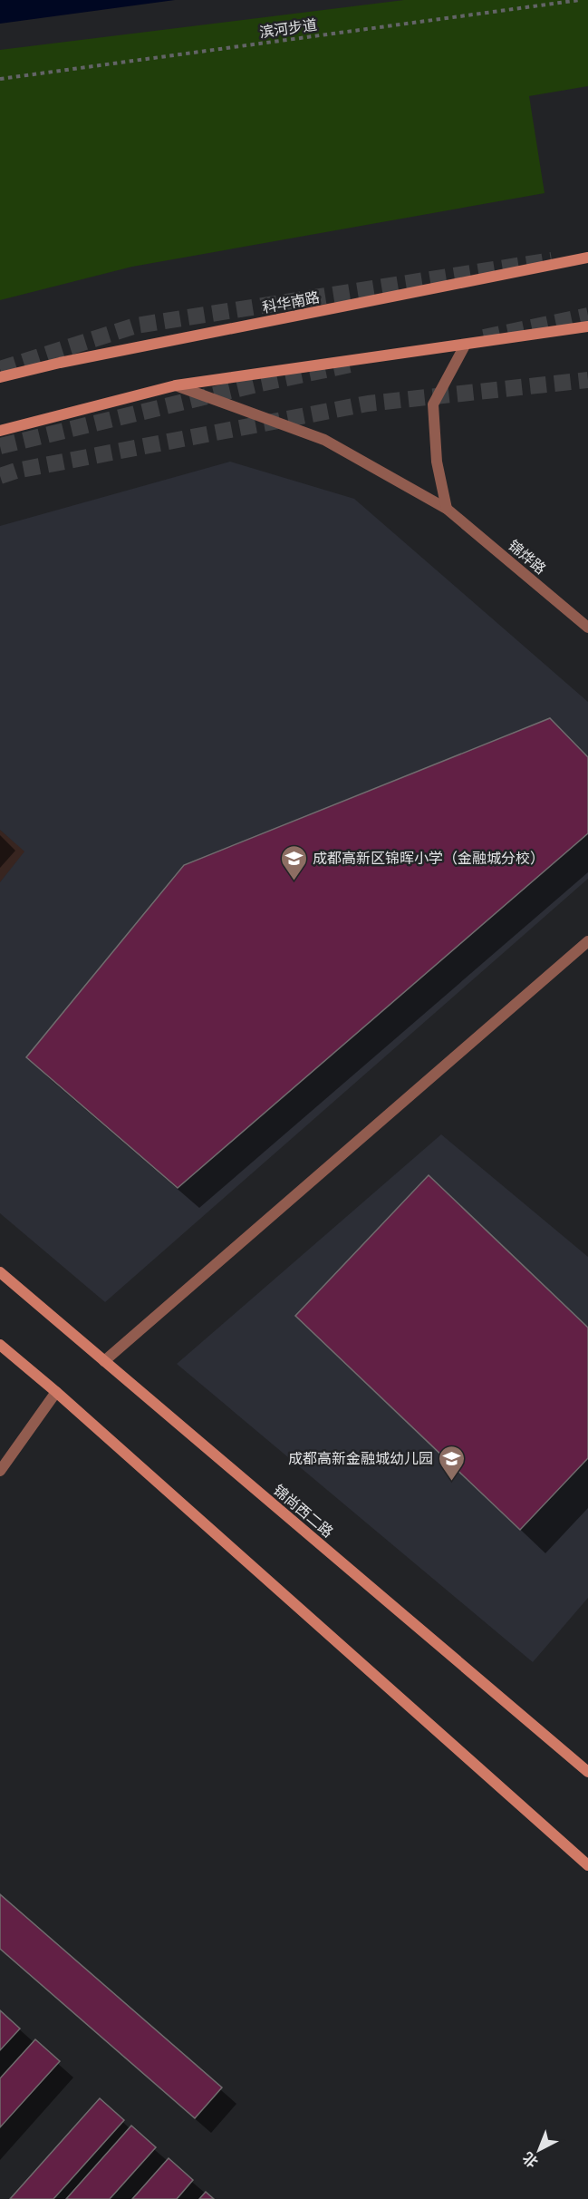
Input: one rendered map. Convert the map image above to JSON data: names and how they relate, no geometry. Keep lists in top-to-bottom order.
{
  "streets": {
    "street": ["科华南路", "锦烨路", "锦尚西二路"],
    "path": ["滨河步道"]
  },
  "places": {
    "school or university": ["成都高新区锦晖小学（金融城分校）", "成都高新金融城幼儿园"]
  },
  "north": "bottom left"
}
